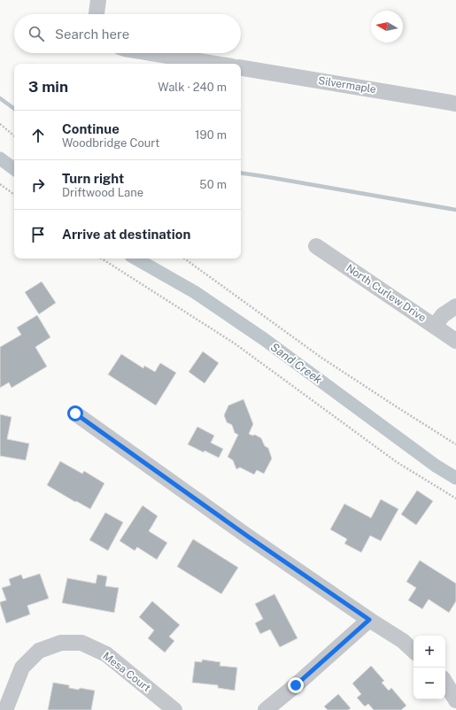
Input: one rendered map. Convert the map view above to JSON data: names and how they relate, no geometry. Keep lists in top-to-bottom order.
{
  "streets": {
    "street": ["Silvermaple", "North Curlew Drive", "Mesa Court"]
  },
  "water": ["Sand Creek"],
  "north": "left",
  "page": {
    "search": "Search here",
    "heading": ["3 min", "Walk · 240 m"],
    "list": [
      ["Continue", "Woodbridge Court", "190 m"],
      ["Turn right", "Driftwood Lane", "50 m"],
      "Arrive at destination"
    ],
    "map_buttons": ["+", "−"]
  }
}
